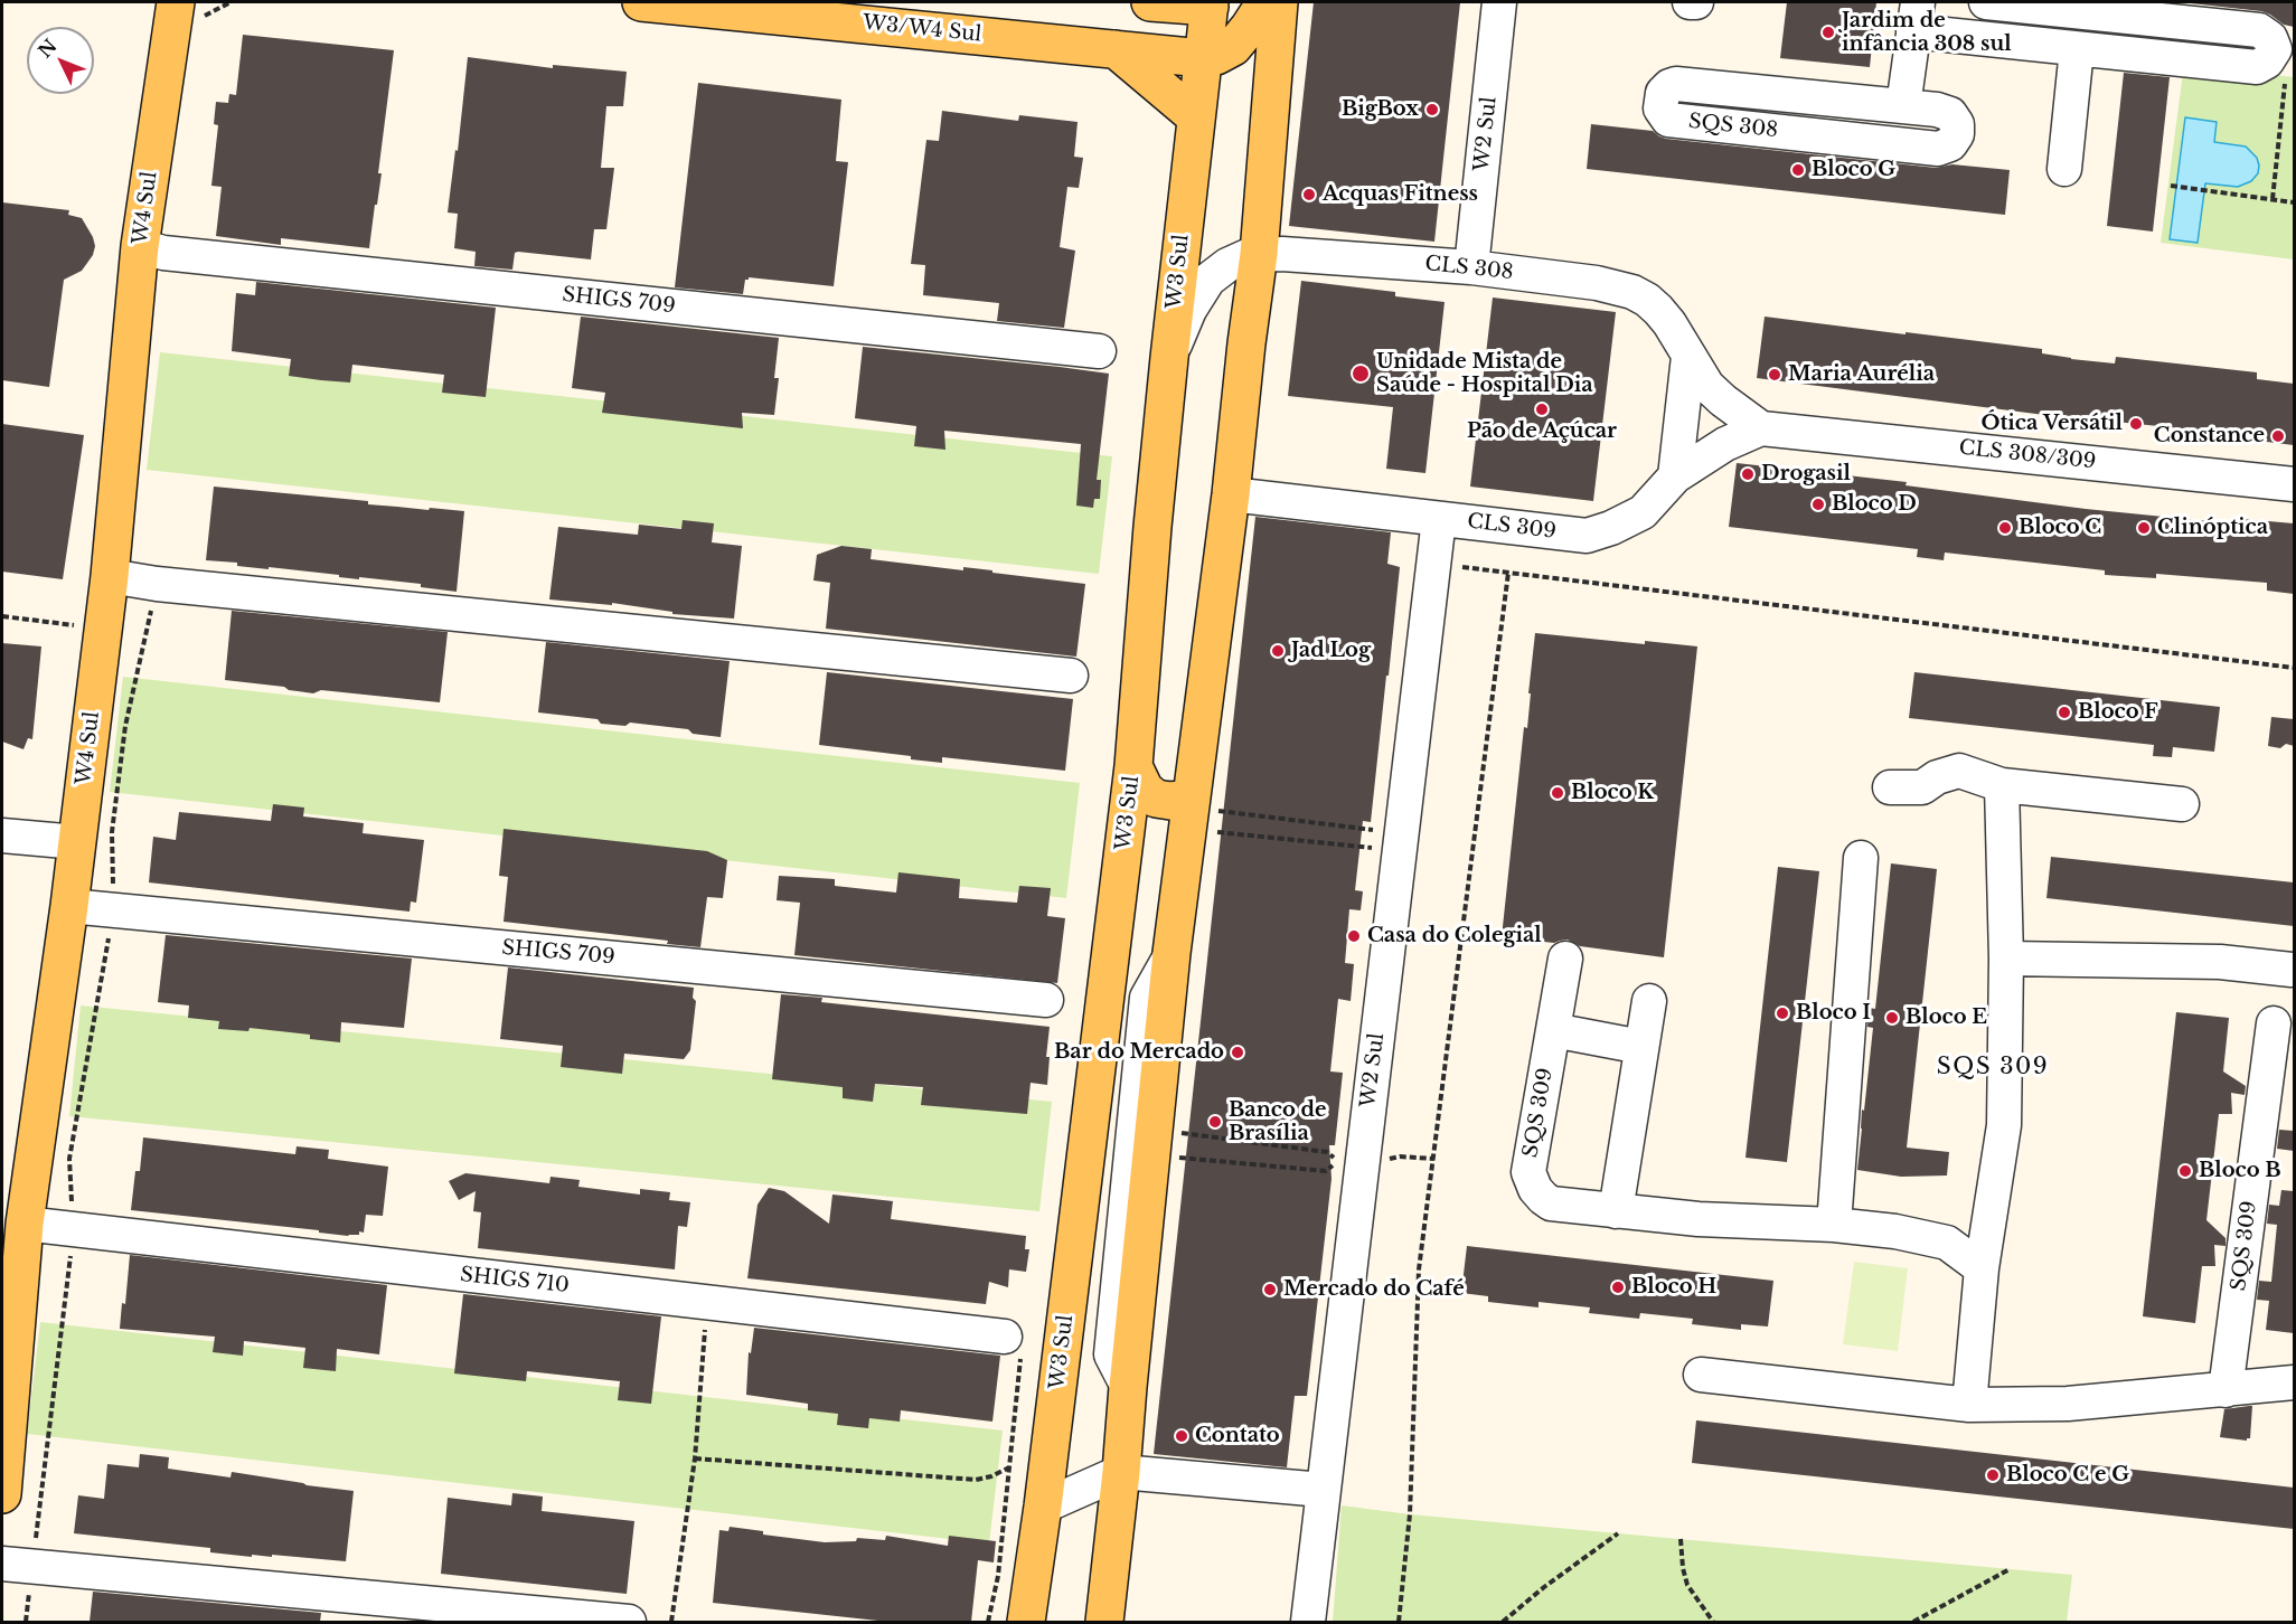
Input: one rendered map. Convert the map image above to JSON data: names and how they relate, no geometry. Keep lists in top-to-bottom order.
{
  "streets": {
    "main road": ["W3/W4 Sul", "W4 Sul", "W3 Sul"],
    "street": [
      "SQS 308",
      "W2 Sul",
      "CLS 308",
      "SHIGS 709",
      "CLS 308/309",
      "CLS 309",
      "SQS 309",
      "SHIGS 710"
    ]
  },
  "crossings": [
    ["W3/W4 Sul", "W3 Sul"],
    ["W2 Sul", "CLS 308"],
    ["W2 Sul", "CLS 309"],
    ["W4 Sul", "SHIGS 709"],
    ["W4 Sul", "SHIGS 710"],
    ["CLS 308", "W3 Sul"],
    ["CLS 308", "CLS 308/309"],
    ["CLS 308", "CLS 309"],
    ["CLS 308/309", "CLS 309"]
  ],
  "districts": ["SQS 309"],
  "places": [
    "Jardim de infância 308 sul",
    "BigBox",
    "Bloco G",
    "Acquas Fitness",
    "Unidade Mista de Saúde - Hospital Dia",
    "Maria Aurélia",
    "Pão de Açúcar",
    "Ótica Versátil",
    "Constance",
    "Drogasil",
    "Bloco D",
    "Bloco C",
    "Clinóptica",
    "Jad Log",
    "Bloco F",
    "Bloco K",
    "Casa do Colegial",
    "Bloco I",
    "Bloco E",
    "Bar do Mercado",
    "Banco de Brasília",
    "Bloco B",
    "Bloco H",
    "Mercado do Café",
    "Contato",
    "Bloco C e G"
  ],
  "north": "top left"
}
